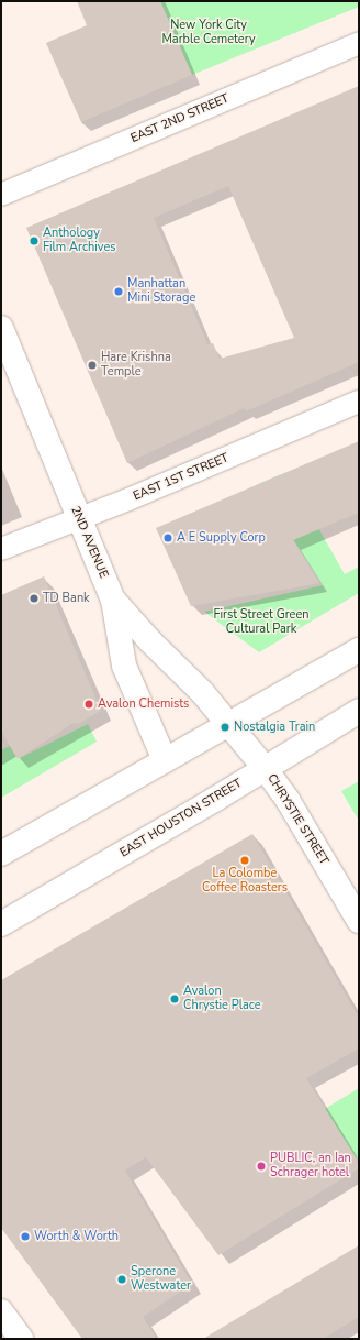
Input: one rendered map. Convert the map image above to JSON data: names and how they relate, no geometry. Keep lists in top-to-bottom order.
{
  "streets": {
    "main road": ["2ND AVENUE", "EAST HOUSTON STREET", "CHRYSTIE STREET"],
    "street": ["EAST 2ND STREET", "EAST 1ST STREET"]
  },
  "crossings": [
    ["EAST 1ST STREET", "2ND AVENUE"],
    ["2ND AVENUE", "CHRYSTIE STREET"],
    ["EAST HOUSTON STREET", "CHRYSTIE STREET"]
  ],
  "parks": ["New York City Marble Cemetery", "First Street Green Cultural Park"],
  "places": [
    "Anthology Film Archives",
    "Manhattan Mini Storage",
    "Hare Krishna Temple",
    "A E Supply Corp",
    "TD Bank",
    "Avalon Chemists",
    "Nostalgia Train",
    "La Colombe Coffee Roasters",
    "Avalon Chrystie Place",
    "PUBLIC, an Ian Schrager hotel",
    "Worth & Worth",
    "Sperone Westwater"
  ]
}
